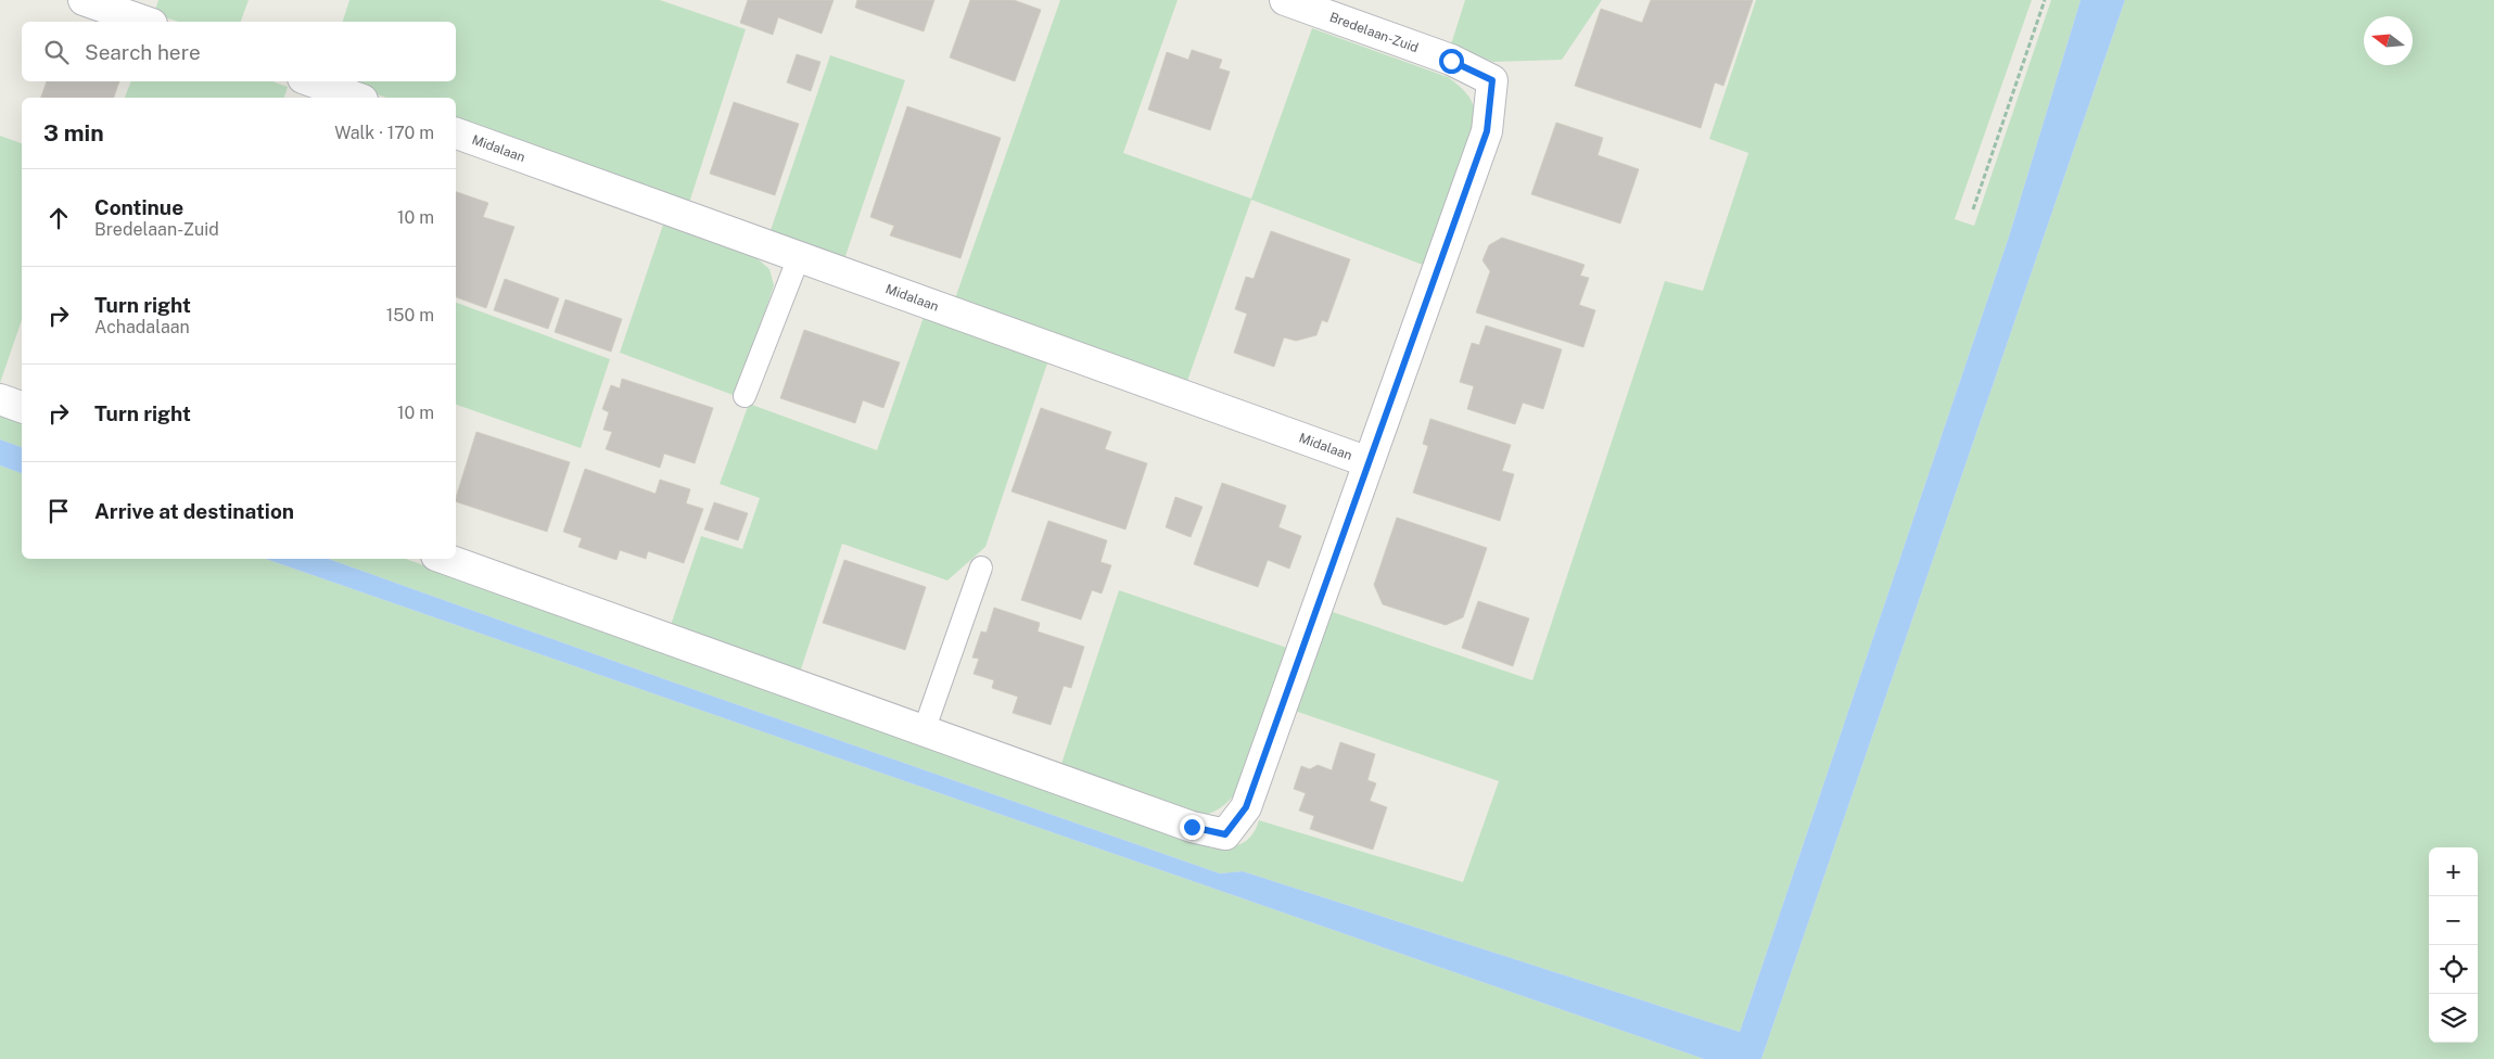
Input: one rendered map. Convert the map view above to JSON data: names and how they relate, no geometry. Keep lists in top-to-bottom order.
{
  "streets": {
    "street": ["Bredelaan-Zuid", "Midalaan"]
  },
  "crossings": [
    ["Bredelaan-Zuid", "Midalaan"]
  ],
  "north": "left",
  "page": {
    "search": "Search here",
    "heading": ["3 min", "Walk · 170 m"],
    "list": [
      ["Continue", "Bredelaan-Zuid", "10 m"],
      ["Turn right", "Achadalaan", "150 m"],
      ["Turn right", "10 m"],
      "Arrive at destination"
    ],
    "map_buttons": ["+", "−"]
  }
}
